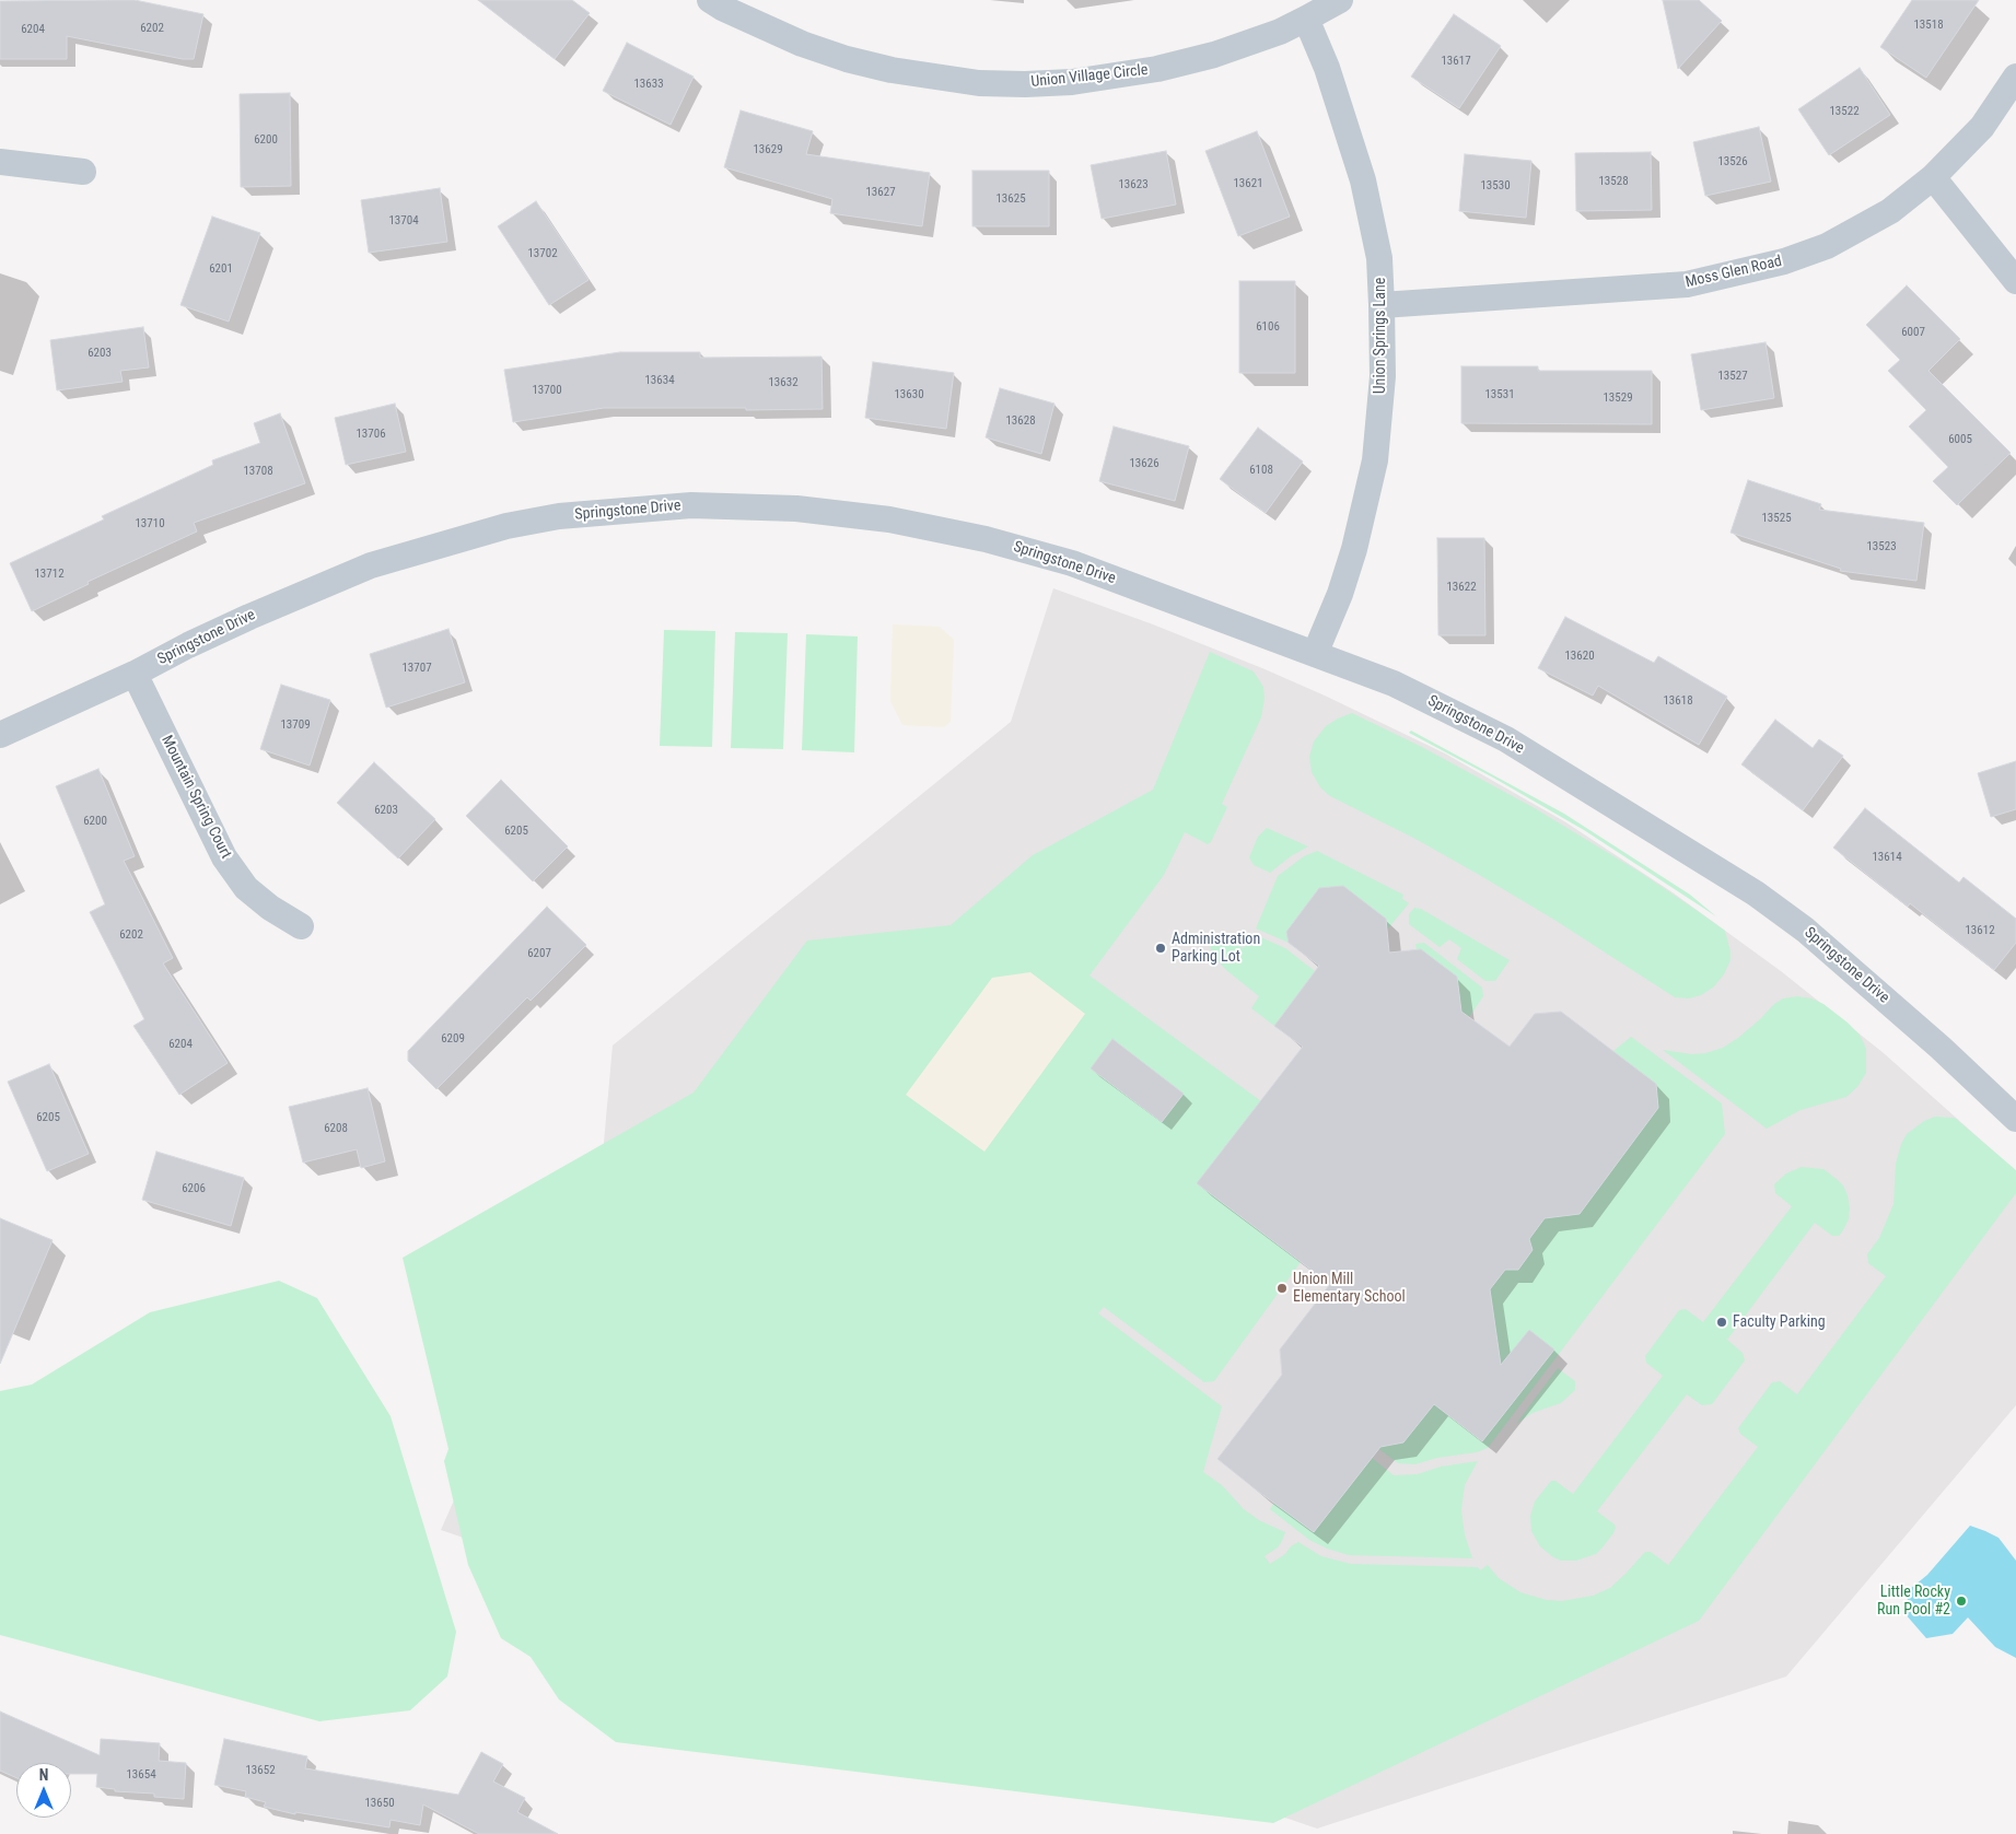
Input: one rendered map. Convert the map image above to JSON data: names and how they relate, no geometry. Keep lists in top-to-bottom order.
{
  "streets": {
    "street": [
      "Union Village Circle",
      "Moss Glen Road",
      "Union Springs Lane",
      "Springstone Drive",
      "Mountain Spring Court"
    ]
  },
  "crossings": [
    ["Union Village Circle", "Union Springs Lane"],
    ["Moss Glen Road", "Union Springs Lane"],
    ["Union Springs Lane", "Springstone Drive"],
    ["Springstone Drive", "Mountain Spring Court"]
  ],
  "places": [
    "Administration Parking Lot",
    "Union Mill Elementary School",
    "Faculty Parking",
    "Little Rocky Run Pool #2"
  ],
  "house_numbers": [
    "13518",
    "6202",
    "6204",
    "13617",
    "13633",
    "13522",
    "6200",
    "13629",
    "13526",
    "13528",
    "13621",
    "13623",
    "13530",
    "13627",
    "13625",
    "13704",
    "13702",
    "6201",
    "6106",
    "6007",
    "6203",
    "13527",
    "13634",
    "13632",
    "13700",
    "13630",
    "13531",
    "13529",
    "13628",
    "13706",
    "6005",
    "13626",
    "6108",
    "13708",
    "13525",
    "13710",
    "13523",
    "13712",
    "13622",
    "13620",
    "13707",
    "13618",
    "13709",
    "6203",
    "6200",
    "6205",
    "13614",
    "13612",
    "6202",
    "6207",
    "6209",
    "6204",
    "6205",
    "6208",
    "6206",
    "13652",
    "13654",
    "13650"
  ],
  "north": "top"
}
